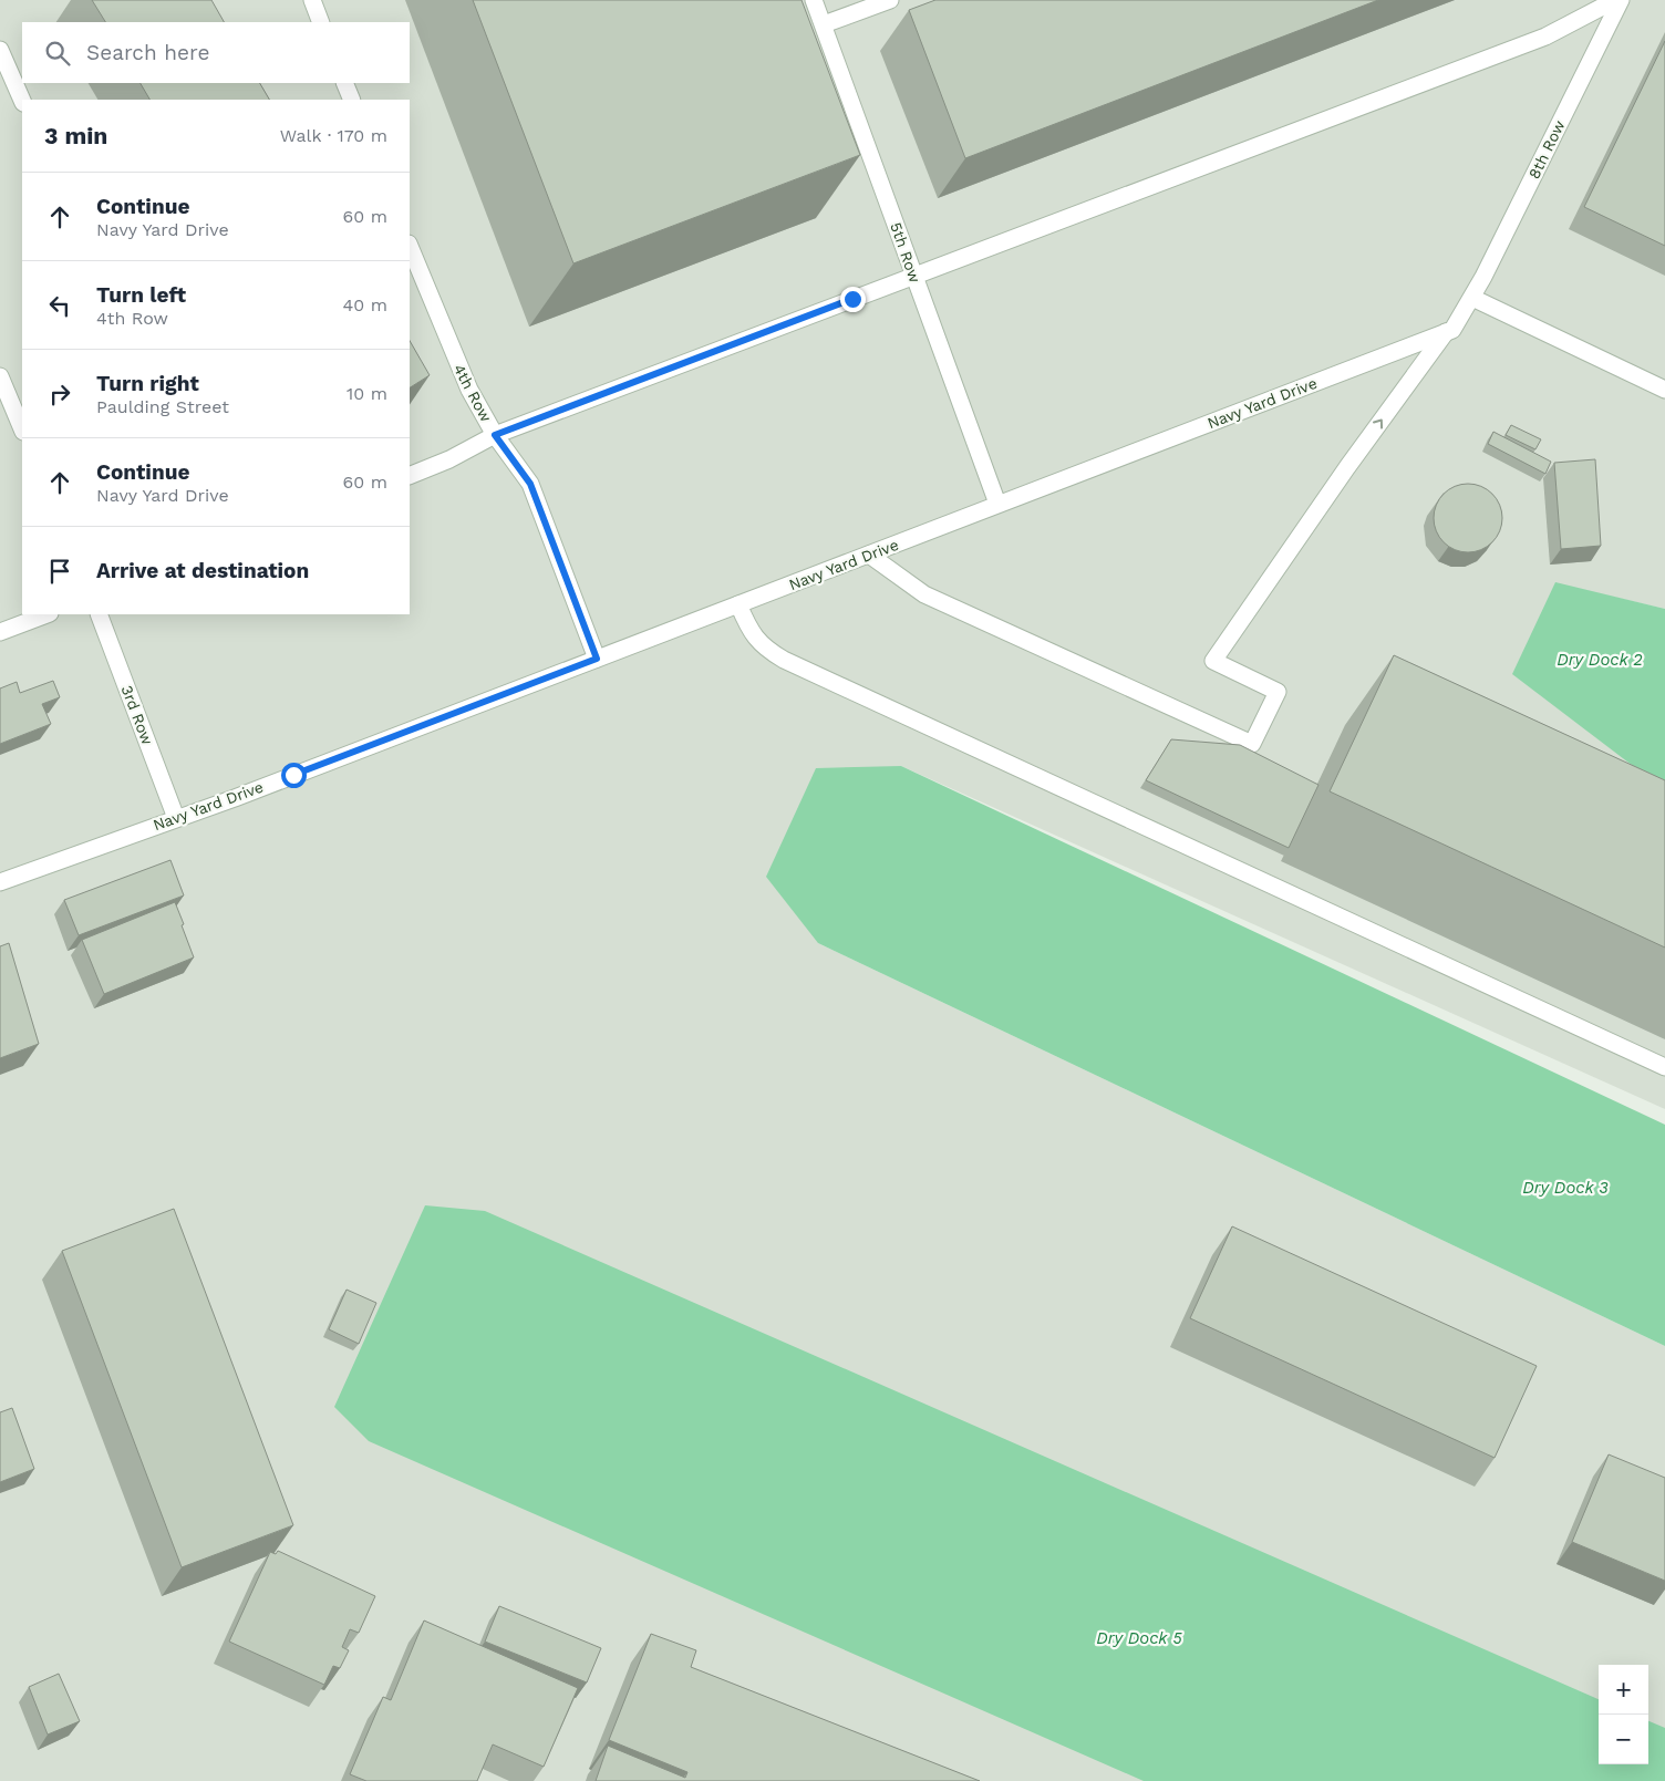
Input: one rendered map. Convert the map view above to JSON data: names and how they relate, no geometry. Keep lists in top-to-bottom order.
{
  "streets": {
    "street": [
      "8th Row",
      "5th Row",
      "4th Row",
      "Navy Yard Drive",
      "3rd Row"
    ]
  },
  "crossings": [
    ["8th Row", "Navy Yard Drive"],
    ["5th Row", "Navy Yard Drive"],
    ["4th Row", "Navy Yard Drive"],
    ["Navy Yard Drive", "3rd Row"]
  ],
  "water": ["Dry Dock 2", "Dry Dock 3", "Dry Dock 5"],
  "page": {
    "search": "Search here",
    "heading": ["3 min", "Walk · 170 m"],
    "list": [
      ["Continue", "Navy Yard Drive", "60 m"],
      ["Turn left", "4th Row", "40 m"],
      ["Turn right", "Paulding Street", "10 m"],
      ["Continue", "Navy Yard Drive", "60 m"],
      "Arrive at destination"
    ],
    "map_buttons": ["+", "−"]
  }
}
